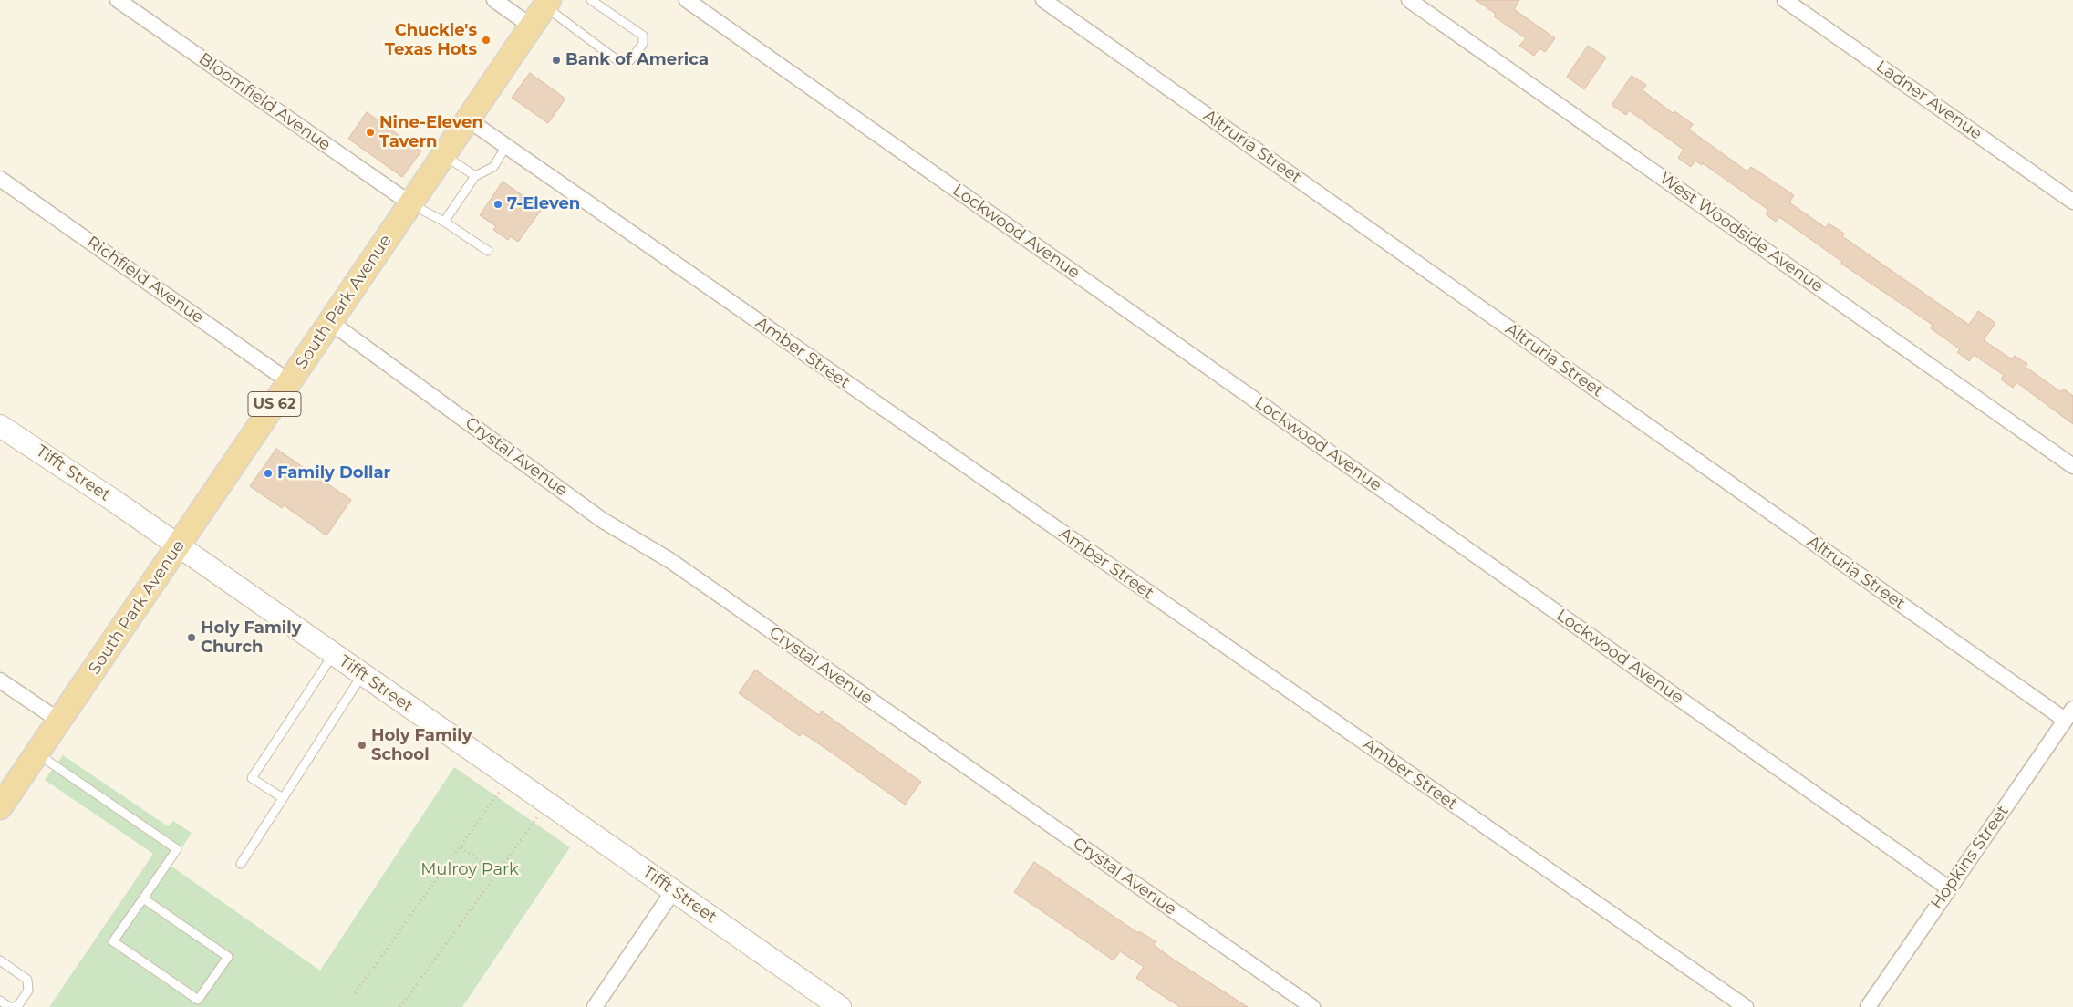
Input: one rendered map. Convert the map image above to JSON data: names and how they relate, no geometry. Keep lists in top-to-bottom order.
{
  "streets": {
    "main road": ["South Park Avenue", "US 62"],
    "street": [
      "Ladner Avenue",
      "Bloomfield Avenue",
      "Altruria Street",
      "Lockwood Avenue",
      "West Woodside Avenue",
      "Richfield Avenue",
      "Amber Street",
      "Crystal Avenue",
      "Tifft Street",
      "Hopkins Street"
    ]
  },
  "crossings": [
    ["Bloomfield Avenue", "South Park Avenue"],
    ["Altruria Street", "Hopkins Street"],
    ["Lockwood Avenue", "Hopkins Street"],
    ["Richfield Avenue", "South Park Avenue"],
    ["South Park Avenue", "Amber Street"],
    ["South Park Avenue", "Crystal Avenue"],
    ["South Park Avenue", "Tifft Street"]
  ],
  "parks": ["Mulroy Park"],
  "places": [
    "Chuckie's Texas Hots",
    "Bank of America",
    "Nine-Eleven Tavern",
    "7-Eleven",
    "Family Dollar",
    "Holy Family Church",
    "Holy Family School"
  ]
}
